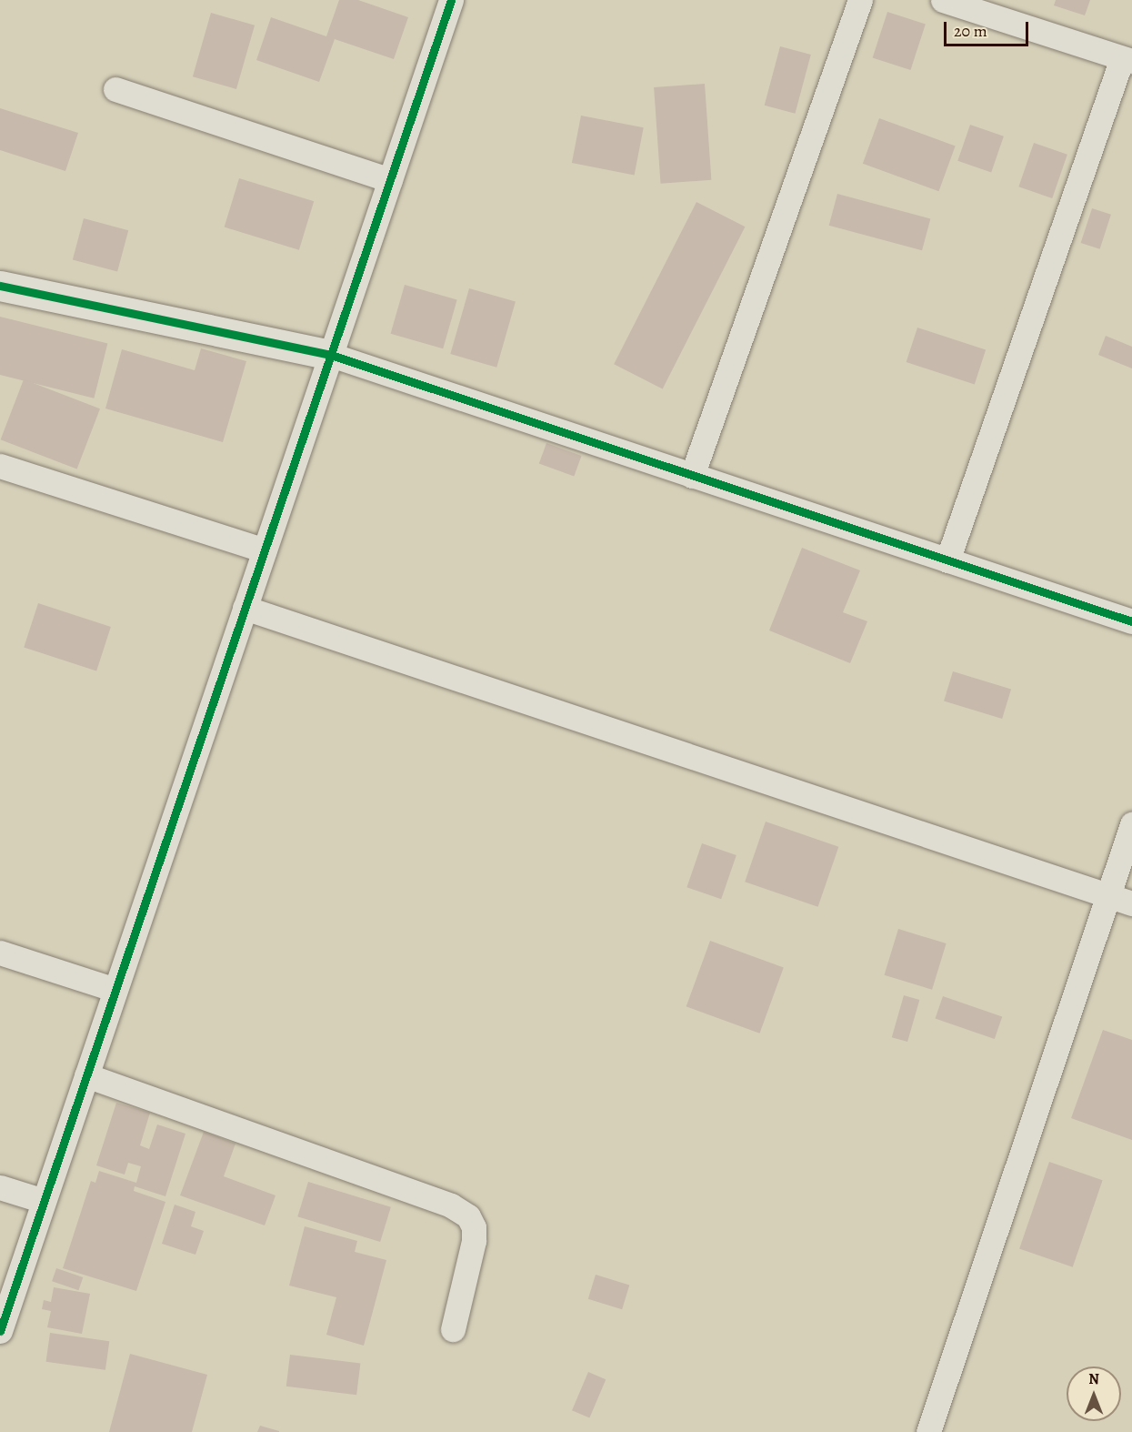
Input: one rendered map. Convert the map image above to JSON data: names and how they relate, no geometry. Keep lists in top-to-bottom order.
{
  "scale_bar": "20 m",
  "north": "top"
}
